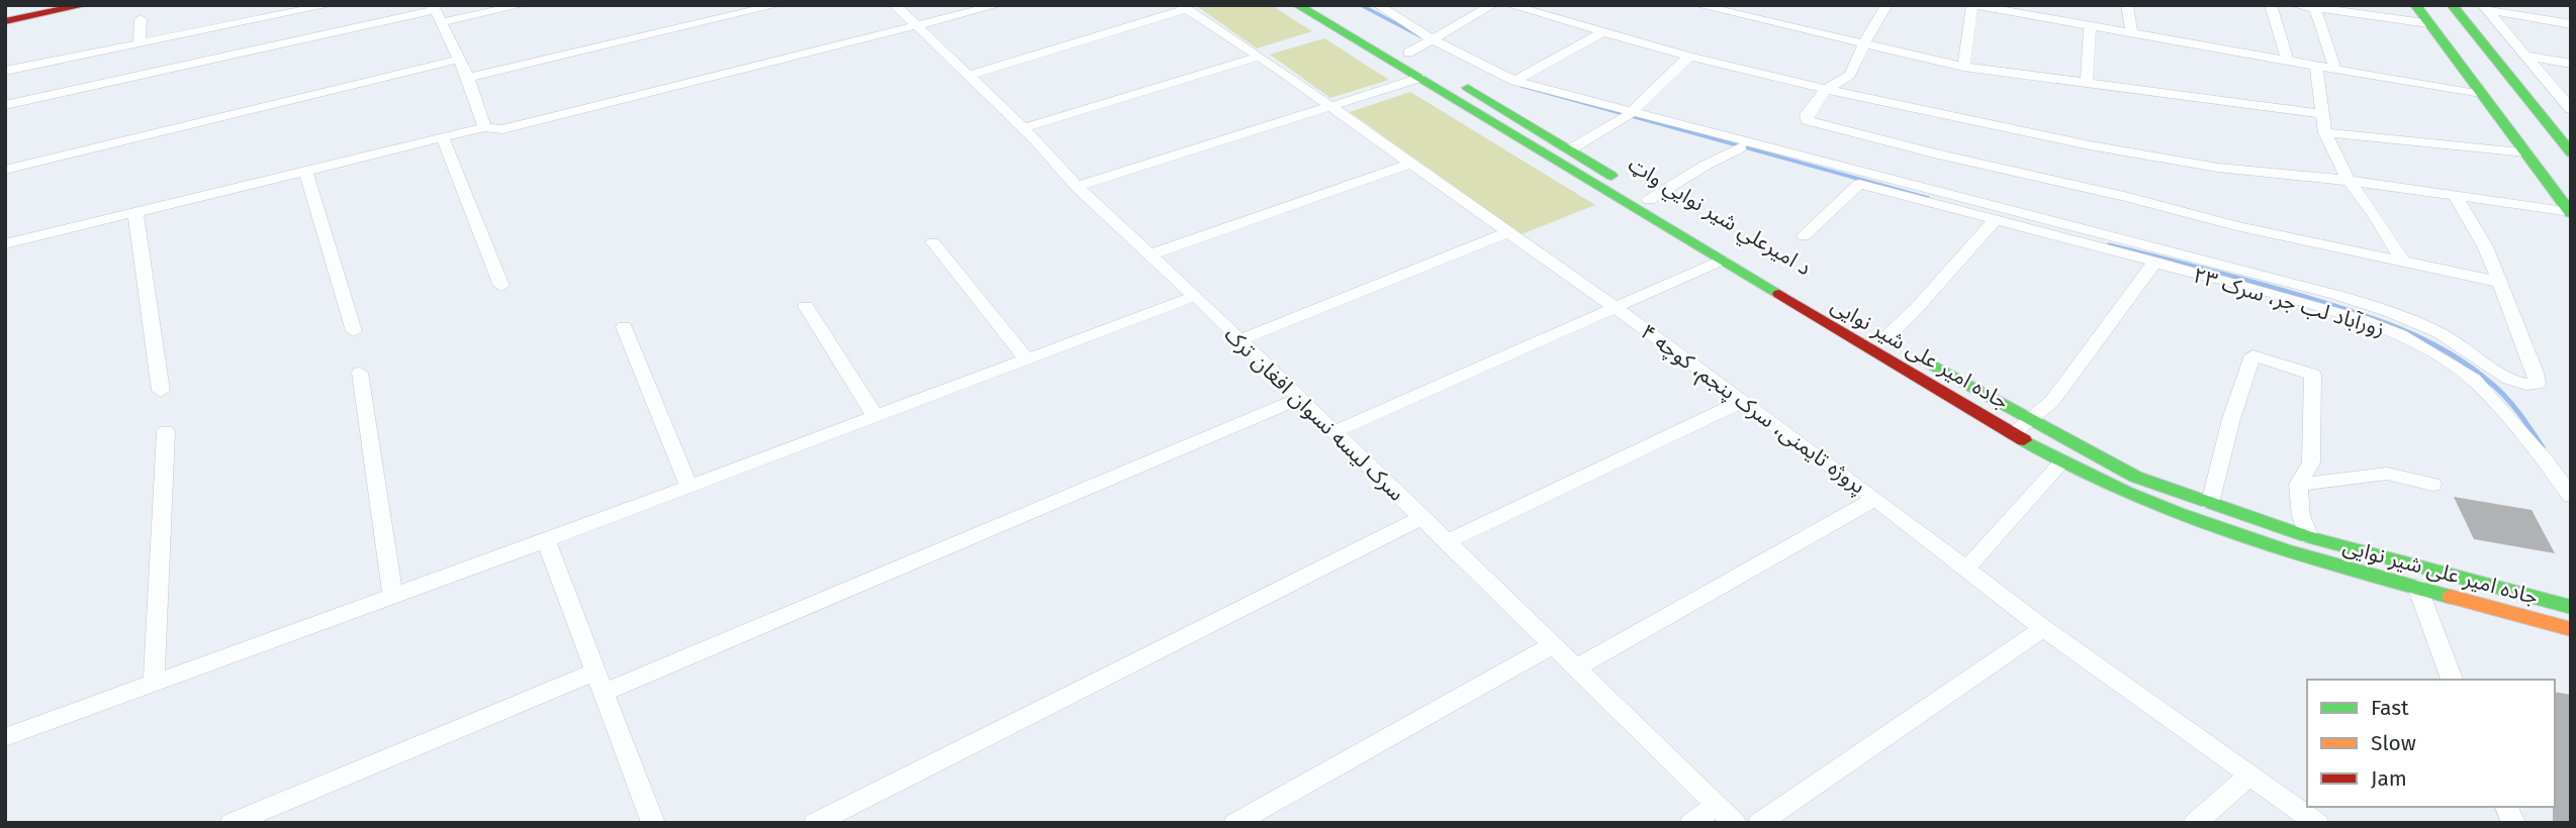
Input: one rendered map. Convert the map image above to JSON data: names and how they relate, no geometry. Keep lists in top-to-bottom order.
{
  "streets": {
    "main road": ["د امیرعلي شیر نوايي واټ", "جاده امیر علی شیر نوایی"],
    "street": ["زورآباد لب جر، سرک ۲۳", "پروژه تایمنی، سرک پنجم، کوچه ۴", "سرک لیسه نسوان افغان‌ ترک"]
  },
  "legend": ["Fast", "Slow", "Jam"]
}
